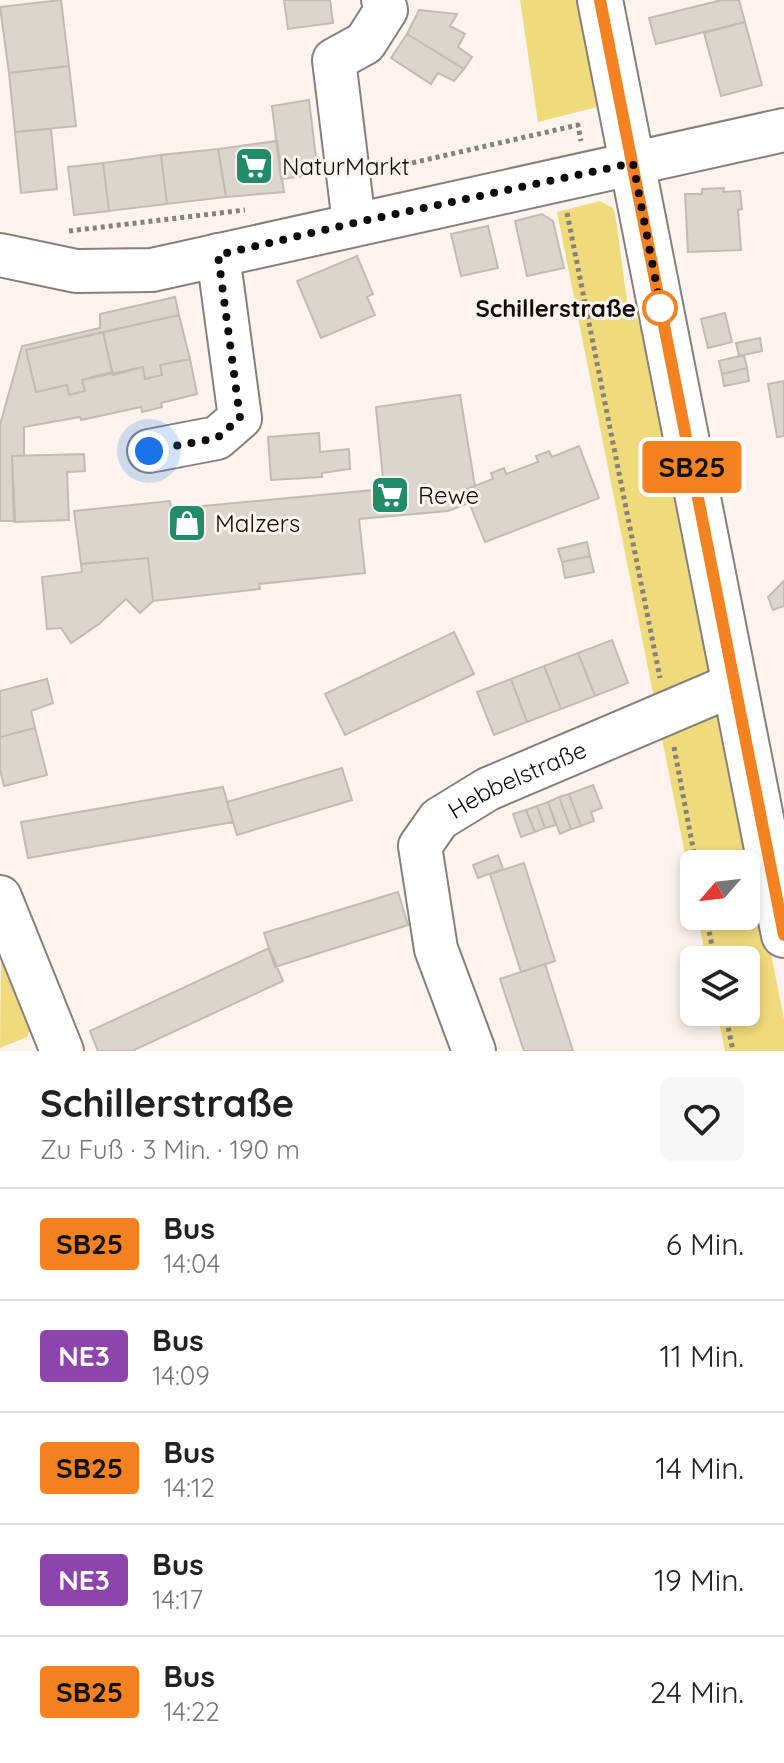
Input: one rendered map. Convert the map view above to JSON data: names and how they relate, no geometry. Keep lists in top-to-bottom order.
{
  "streets": {
    "street": ["Hebbelstraße"]
  },
  "places": {
    "supermarket": ["NaturMarkt", "Rewe"],
    "other": ["Schillerstraße"],
    "shop": ["Malzers"]
  },
  "lines": ["bus line SB25"],
  "north": "bottom left",
  "page": {
    "on_map": "SB25",
    "heading": ["Schillerstraße", "Zu Fuß · 3 Min. · 190 m"],
    "list": [
      {
        "mark": "SB25",
        "name": "Bus",
        "note": "14:04",
        "value": "6 Min."
      },
      {
        "mark": "NE3",
        "name": "Bus",
        "note": "14:09",
        "value": "11 Min."
      },
      {
        "mark": "SB25",
        "name": "Bus",
        "note": "14:12",
        "value": "14 Min."
      },
      {
        "mark": "NE3",
        "name": "Bus",
        "note": "14:17",
        "value": "19 Min."
      },
      {
        "mark": "SB25",
        "name": "Bus",
        "note": "14:22",
        "value": "24 Min."
      }
    ]
  }
}
